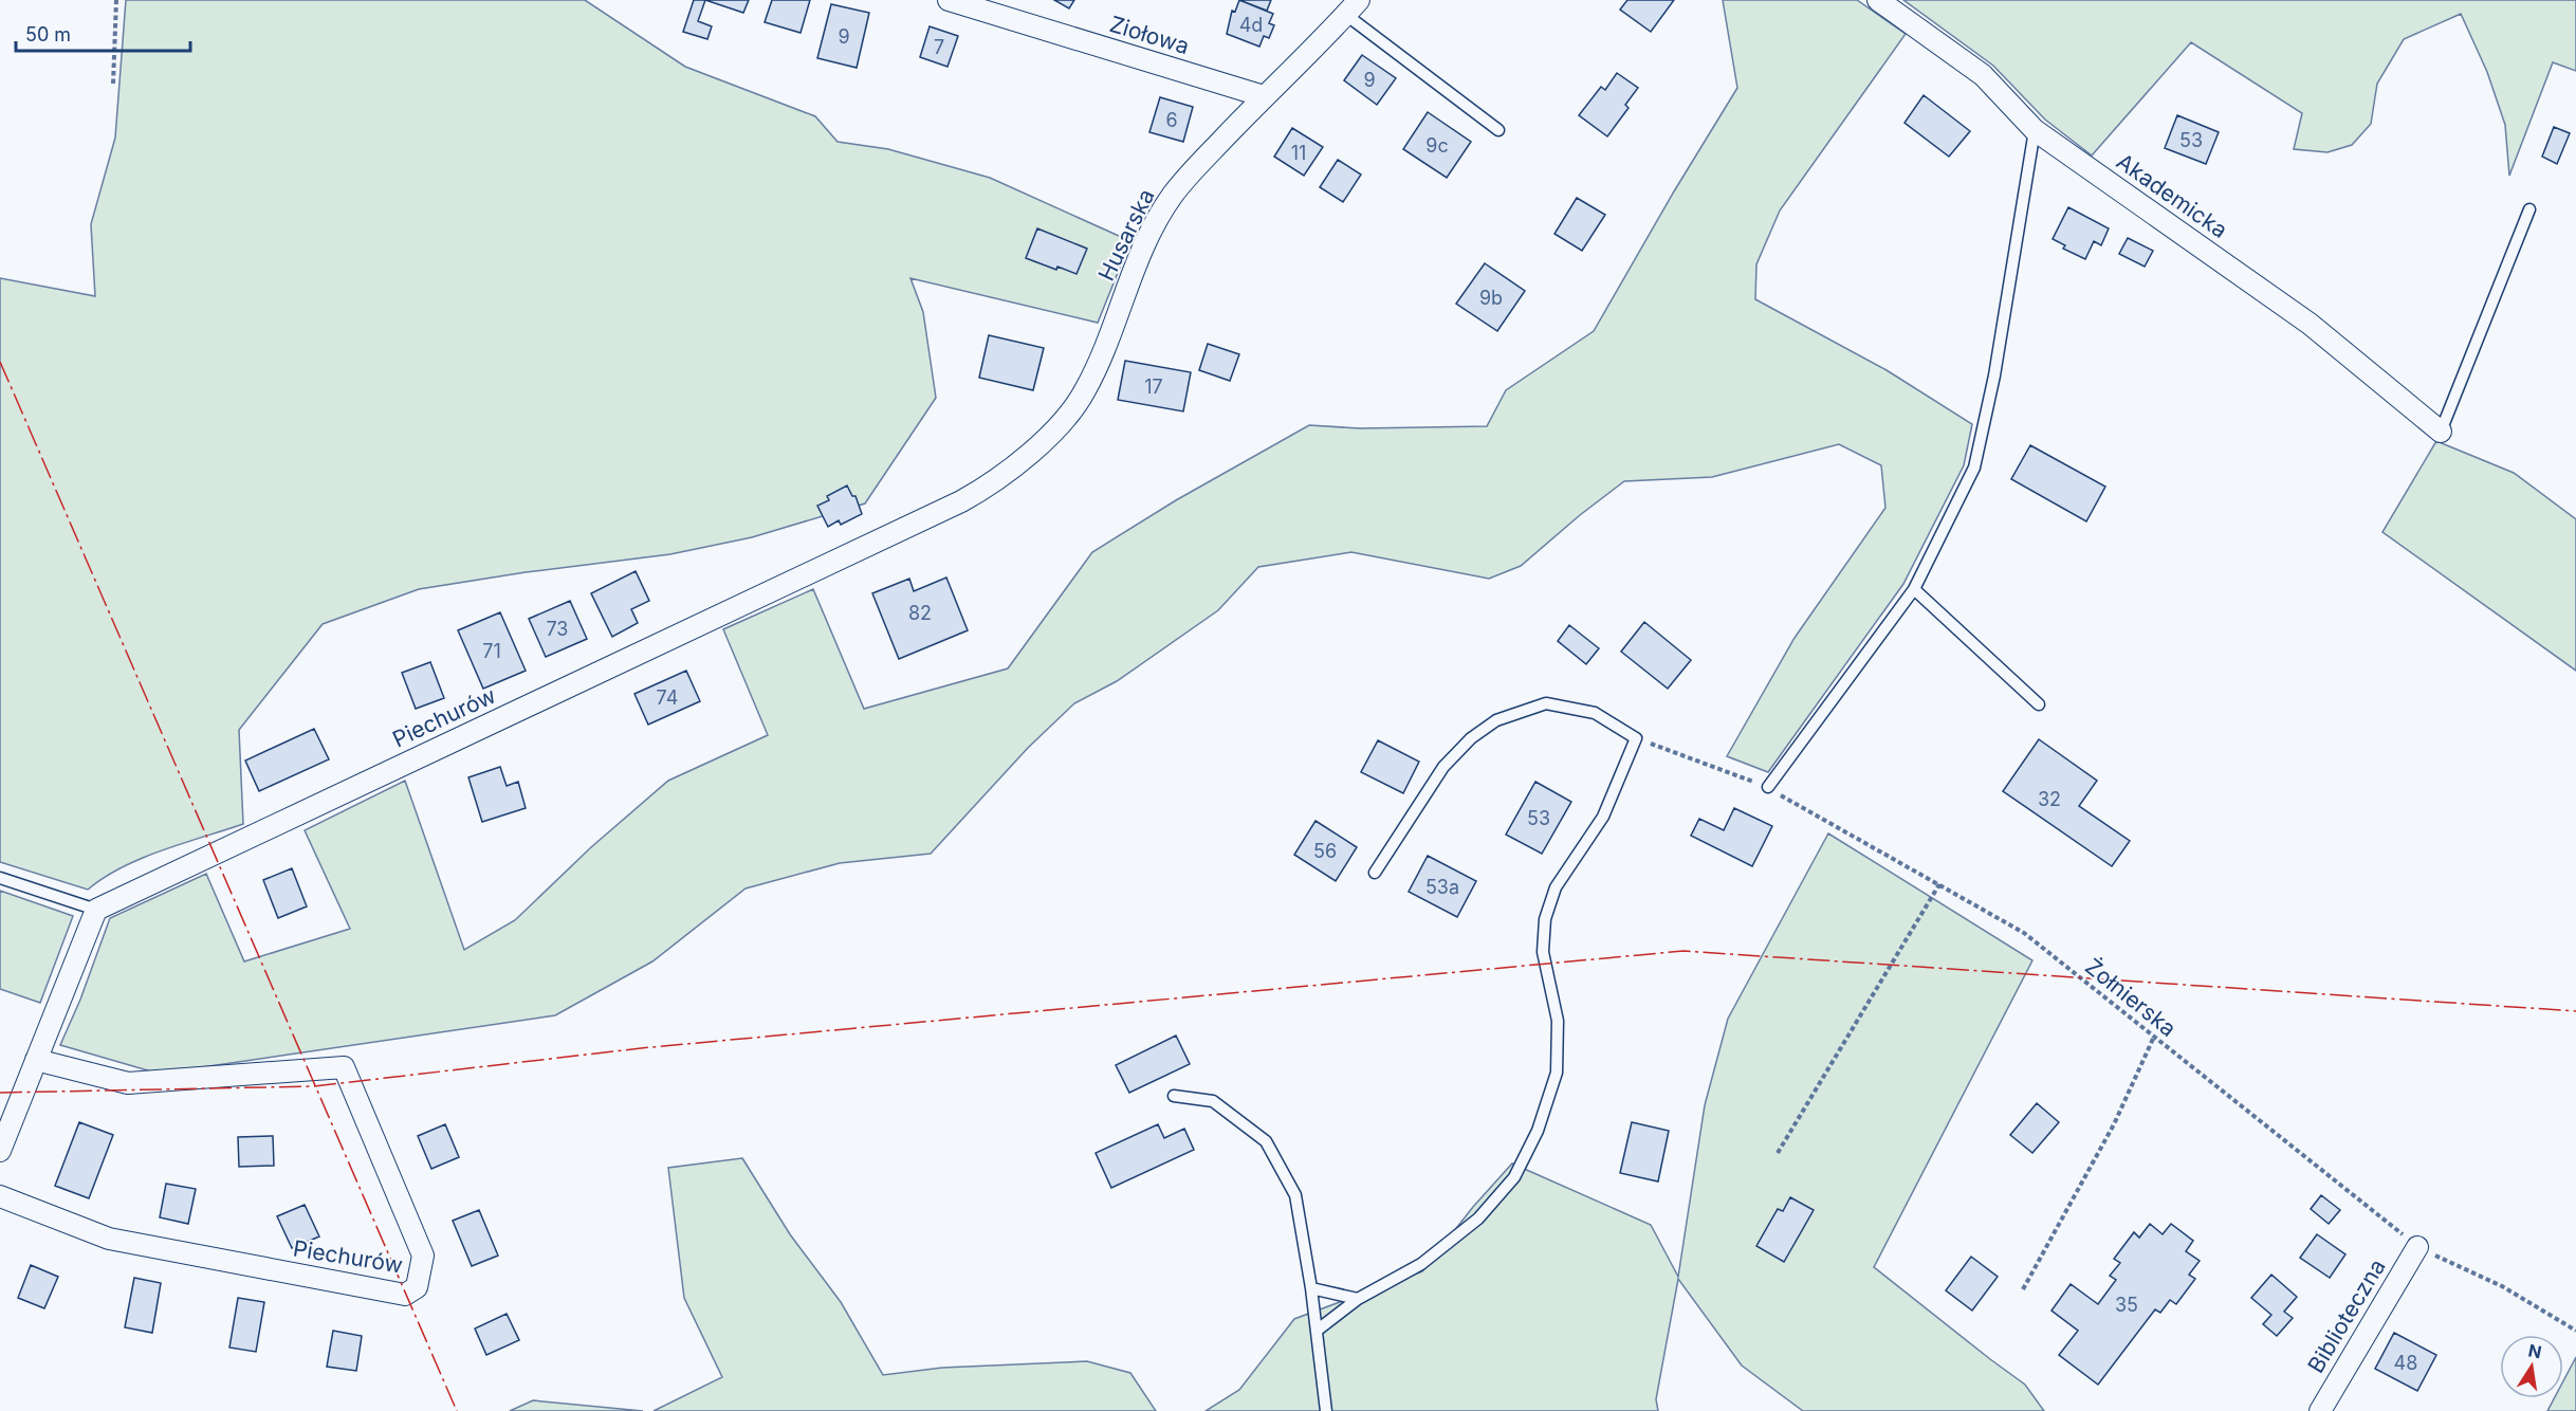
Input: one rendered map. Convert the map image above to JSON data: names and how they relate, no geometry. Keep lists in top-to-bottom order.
{
  "streets": {
    "street": [
      "Ziołowa",
      "Akademicka",
      "Husarska",
      "Piechurów",
      "Biblioteczna"
    ],
    "path": ["Żołnierska"]
  },
  "crossings": [
    ["Ziołowa", "Husarska"],
    ["Husarska", "Piechurów"],
    ["Żołnierska", "Biblioteczna"]
  ],
  "house_numbers": [
    "4d",
    "9",
    "7",
    "9",
    "6",
    "53",
    "9c",
    "11",
    "9b",
    "17",
    "82",
    "73",
    "71",
    "74",
    "32",
    "53",
    "56",
    "53a",
    "35",
    "48"
  ],
  "scale_bar": "50 m",
  "north": "top"
}
